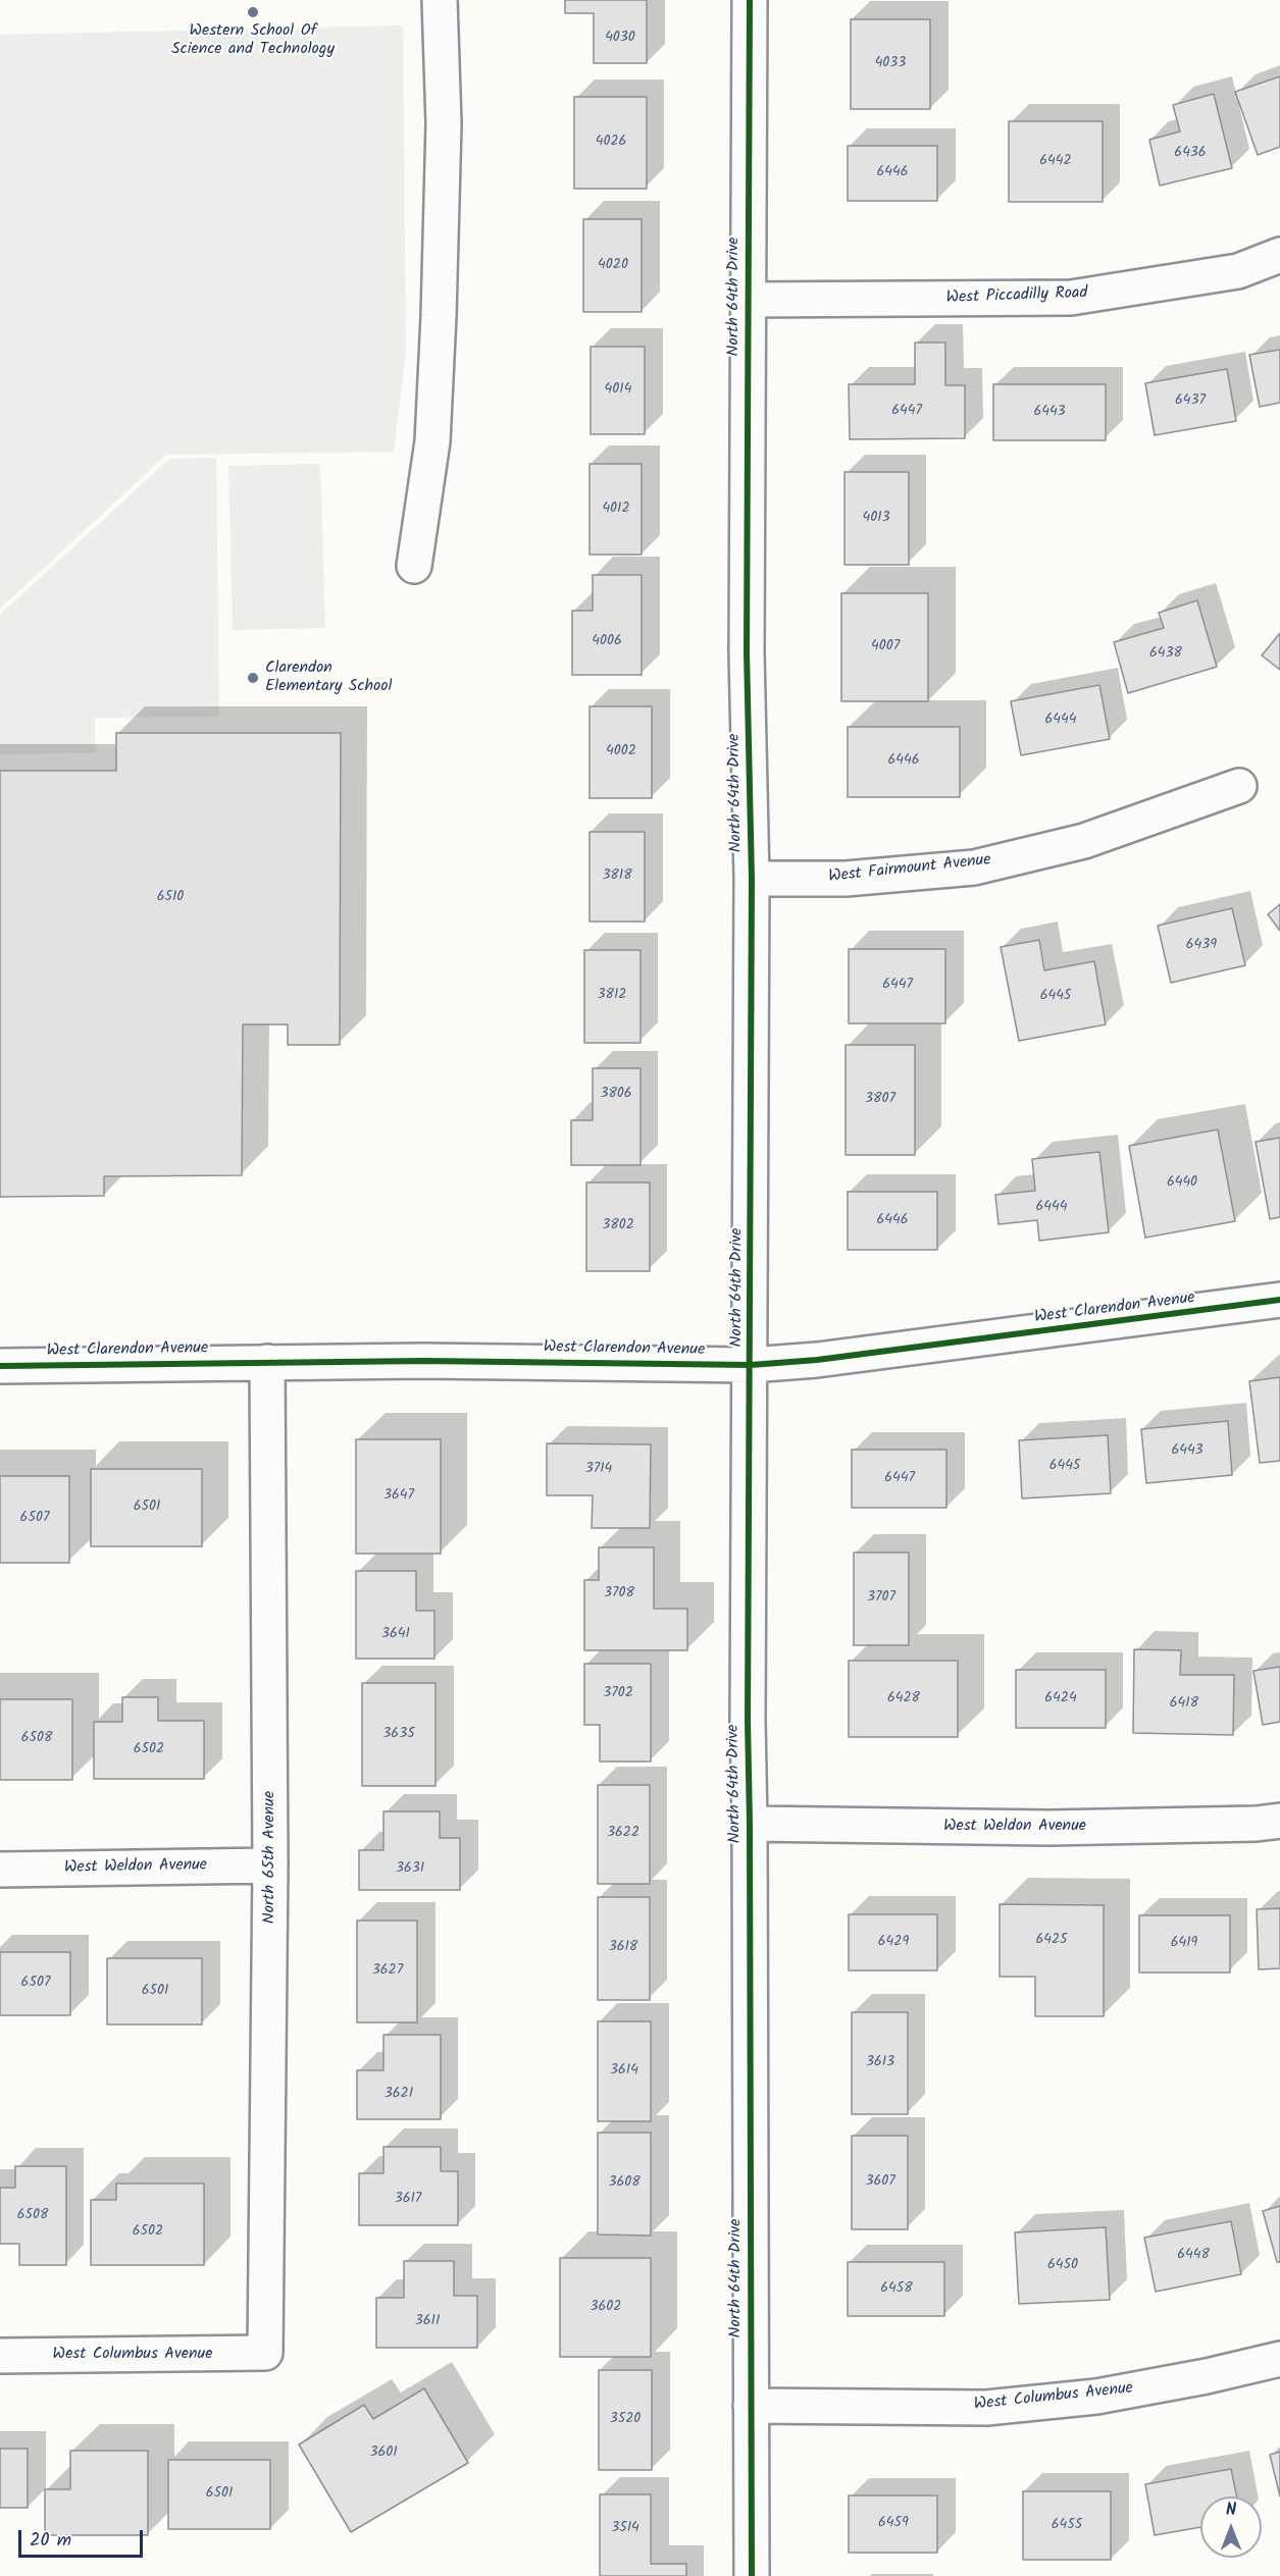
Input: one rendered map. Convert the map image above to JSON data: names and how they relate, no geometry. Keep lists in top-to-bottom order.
{
  "streets": {
    "street": [
      "North 64th Drive",
      "West Piccadilly Road",
      "West Fairmount Avenue",
      "West Clarendon Avenue",
      "West Weldon Avenue",
      "North 65th Avenue",
      "West Columbus Avenue"
    ]
  },
  "crossings": [
    ["North 64th Drive", "West Piccadilly Road"],
    ["North 64th Drive", "West Fairmount Avenue"],
    ["North 64th Drive", "West Clarendon Avenue"],
    ["North 64th Drive", "West Weldon Avenue"],
    ["North 64th Drive", "West Columbus Avenue"],
    ["West Clarendon Avenue", "North 65th Avenue"],
    ["West Weldon Avenue", "North 65th Avenue"],
    ["North 65th Avenue", "West Columbus Avenue"]
  ],
  "places": ["Western School Of Science and Technology", "Clarendon Elementary School"],
  "house_numbers": [
    "4030",
    "4033",
    "4026",
    "6436",
    "6442",
    "6446",
    "4020",
    "4014",
    "6437",
    "6447",
    "6443",
    "4012",
    "4013",
    "4006",
    "4007",
    "6438",
    "6444",
    "4002",
    "6446",
    "3818",
    "6510",
    "6439",
    "6447",
    "3812",
    "6445",
    "3806",
    "3807",
    "6440",
    "6444",
    "6446",
    "3802",
    "6443",
    "6445",
    "3714",
    "6447",
    "3647",
    "6501",
    "6507",
    "3708",
    "3707",
    "3641",
    "3702",
    "6428",
    "6424",
    "6418",
    "3635",
    "6508",
    "6502",
    "3622",
    "3631",
    "6425",
    "6429",
    "6419",
    "3618",
    "3627",
    "6507",
    "6501",
    "3613",
    "3614",
    "3621",
    "3607",
    "3608",
    "3617",
    "6508",
    "6502",
    "6448",
    "6450",
    "6458",
    "3602",
    "3611",
    "3520",
    "3601",
    "6501",
    "6459",
    "6455",
    "3514"
  ],
  "scale_bar": "20 m",
  "north": "top"
}
